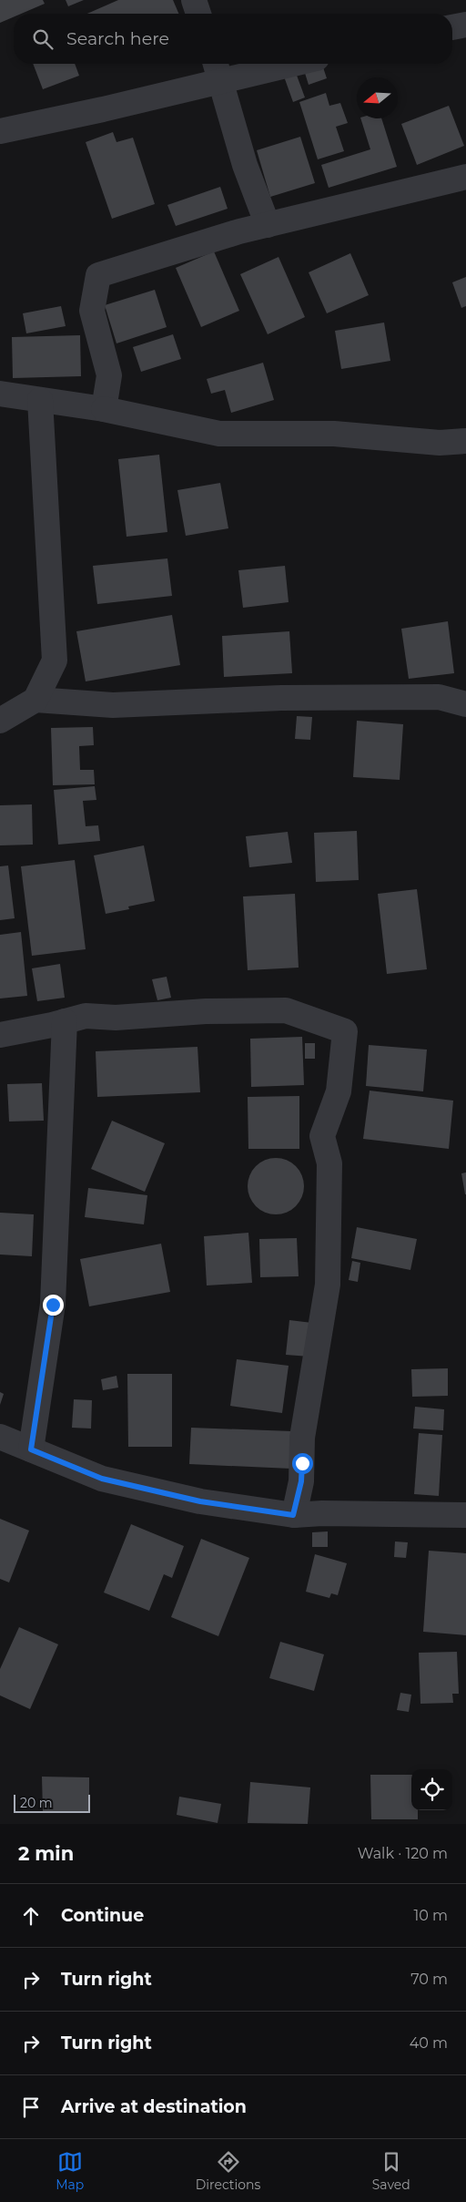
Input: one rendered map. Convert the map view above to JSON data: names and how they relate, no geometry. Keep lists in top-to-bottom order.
{
  "scale_bar": "20 m",
  "north": "left",
  "page": {
    "search": "Search here",
    "scale": "20 m",
    "heading": ["2 min", "Walk · 120 m"],
    "list": [
      ["Continue", "10 m"],
      ["Turn right", "70 m"],
      ["Turn right", "40 m"],
      "Arrive at destination"
    ],
    "nav": ["Map", "Directions", "Saved"]
  }
}
